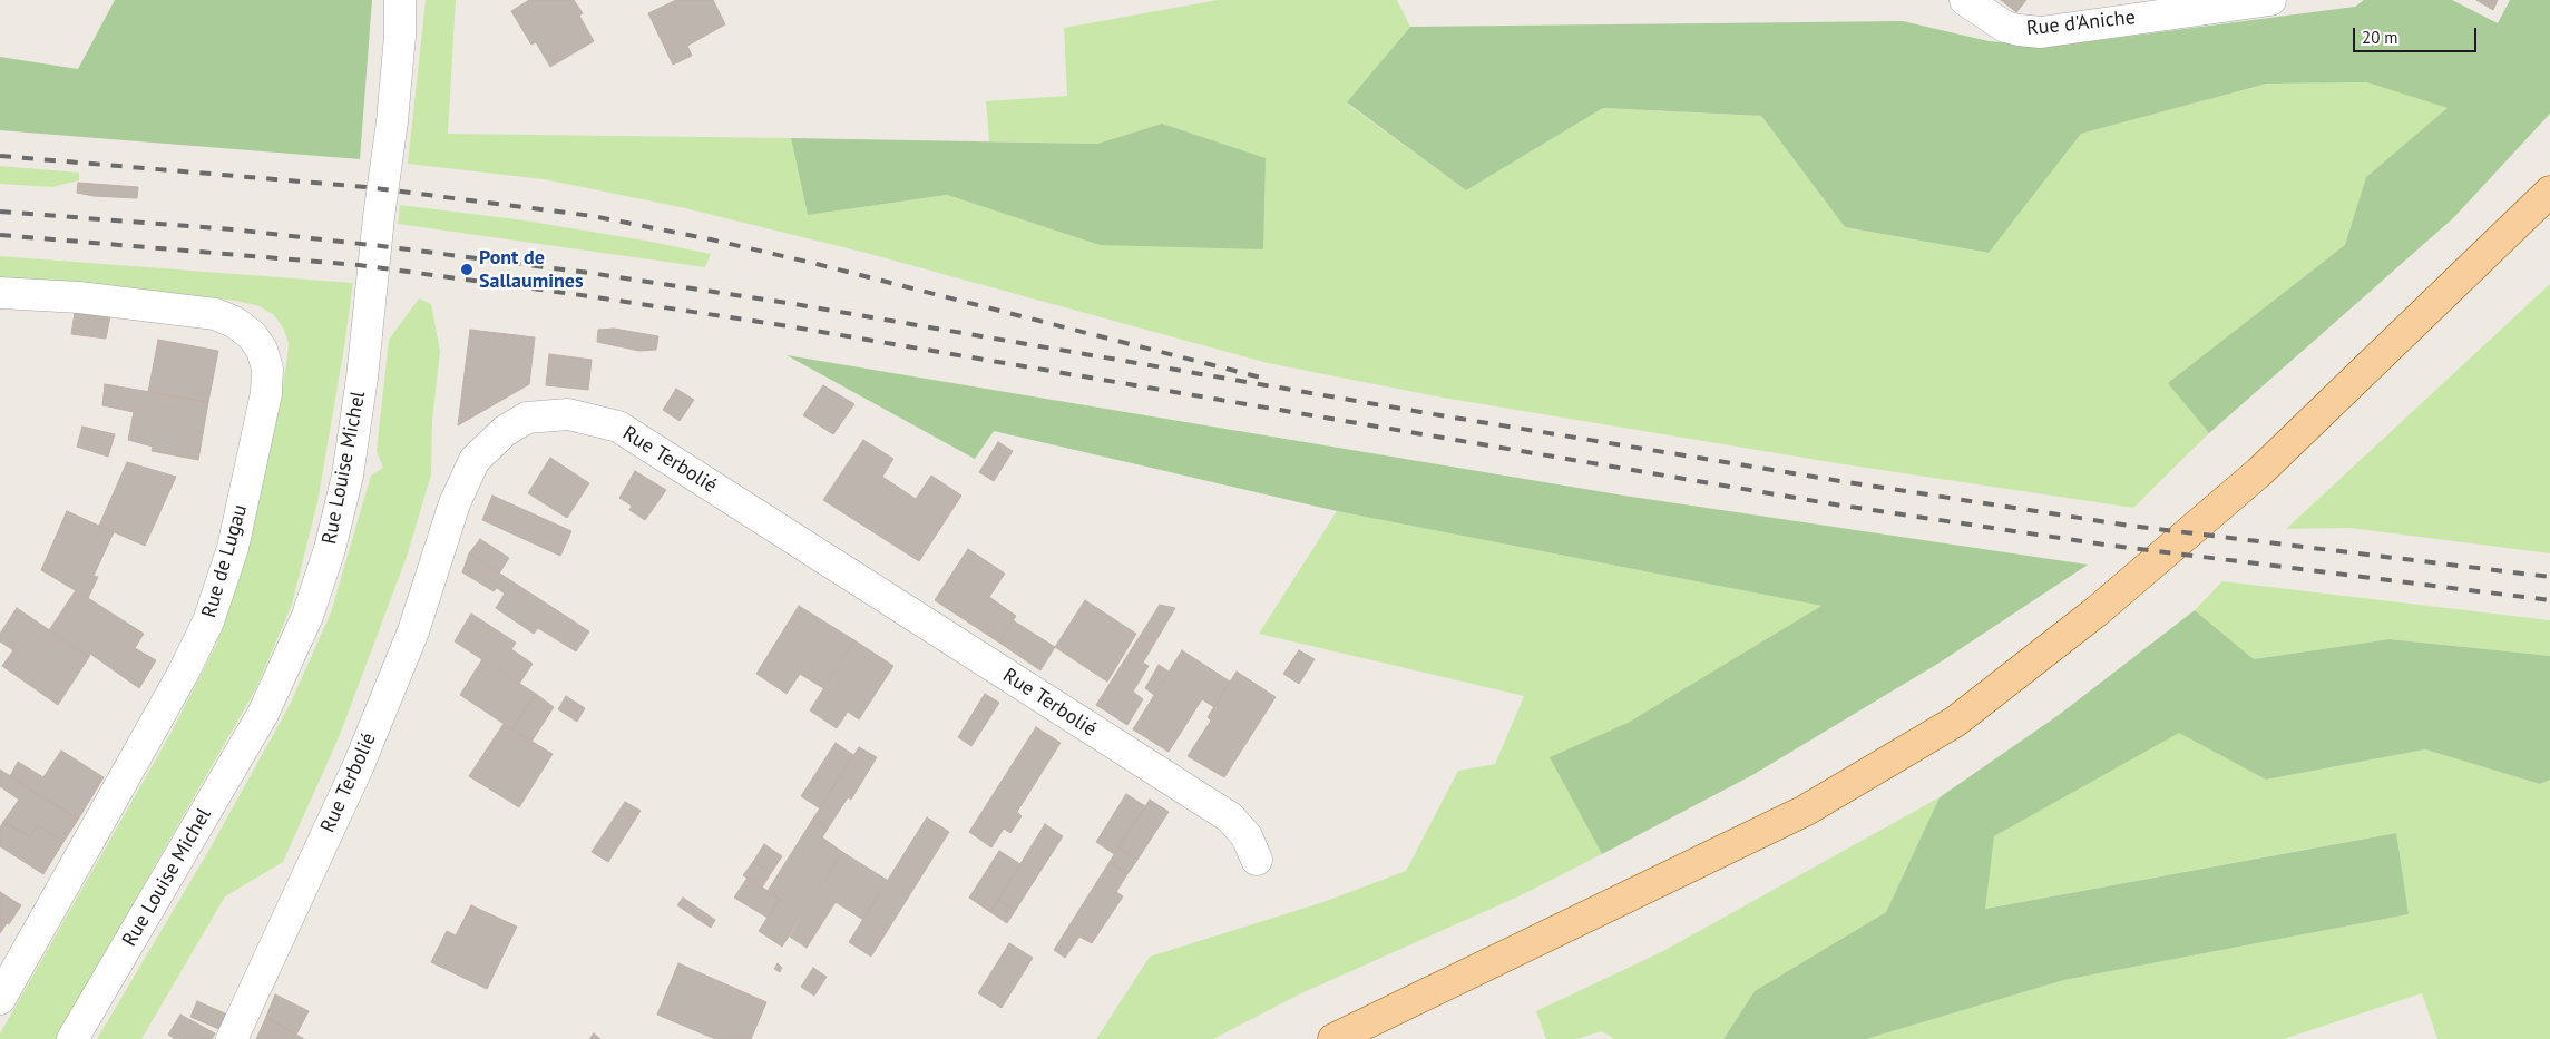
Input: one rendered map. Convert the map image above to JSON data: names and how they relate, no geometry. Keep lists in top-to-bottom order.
{
  "streets": {
    "street": [
      "Rue d'Aniche",
      "Rue Terbolié",
      "Rue Louise Michel",
      "Rue de Lugau"
    ]
  },
  "places": ["Pont de Sallaumines"],
  "scale_bar": "20 m"
}
